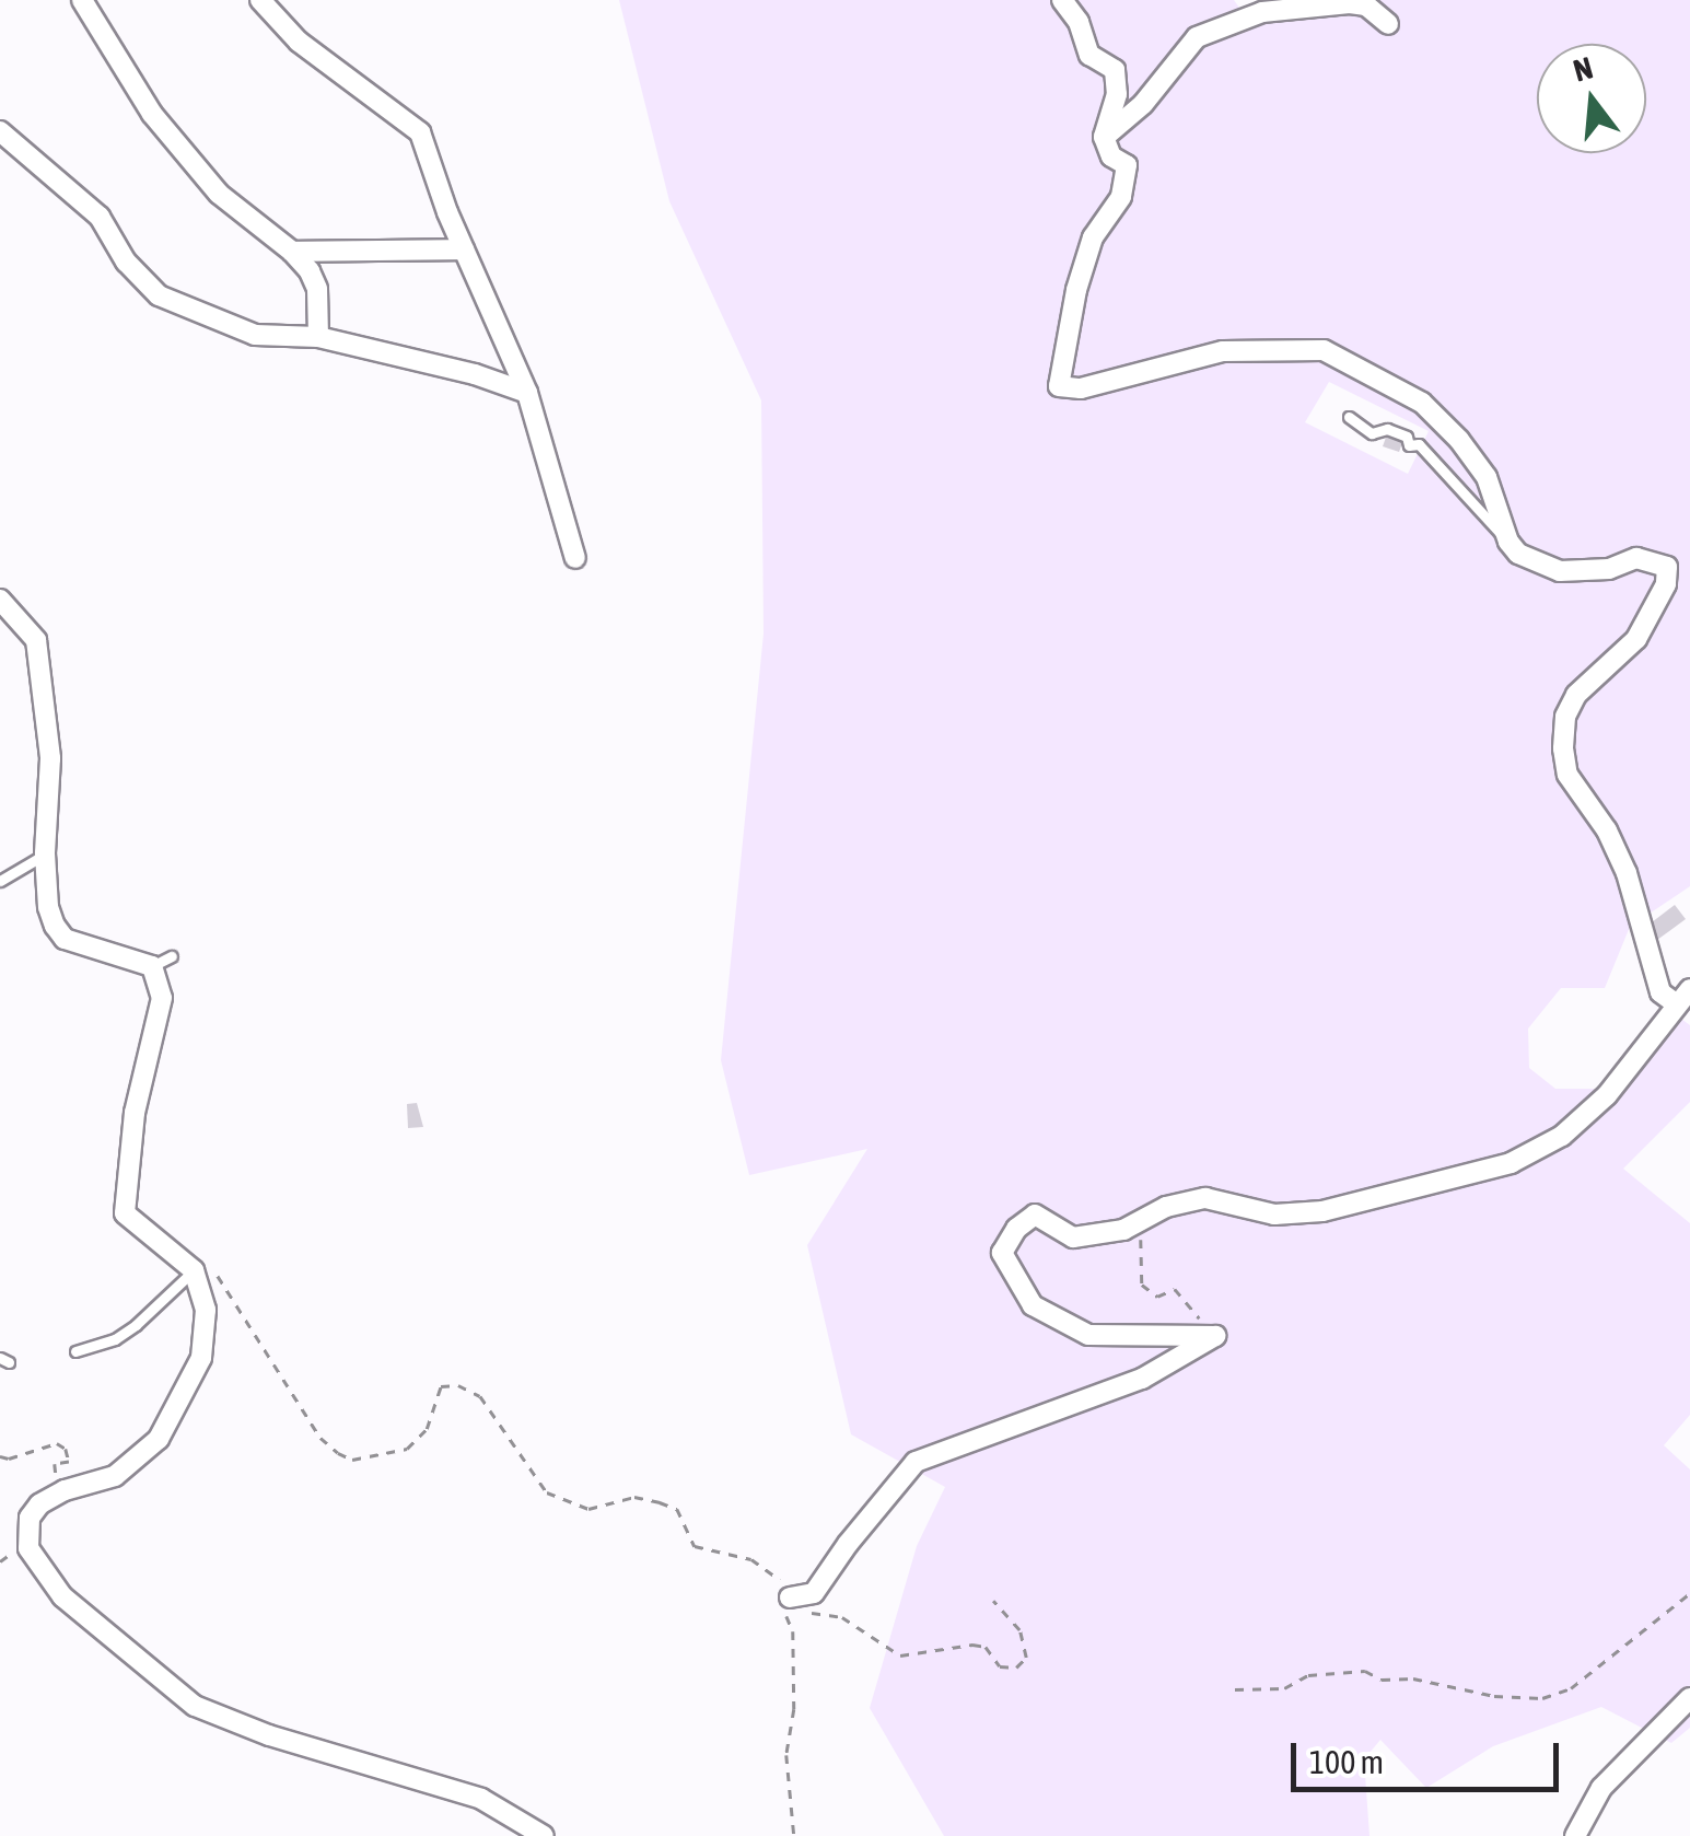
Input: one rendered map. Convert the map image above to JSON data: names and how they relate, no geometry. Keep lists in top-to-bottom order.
{
  "scale_bar": "100 m",
  "north": "top"
}
